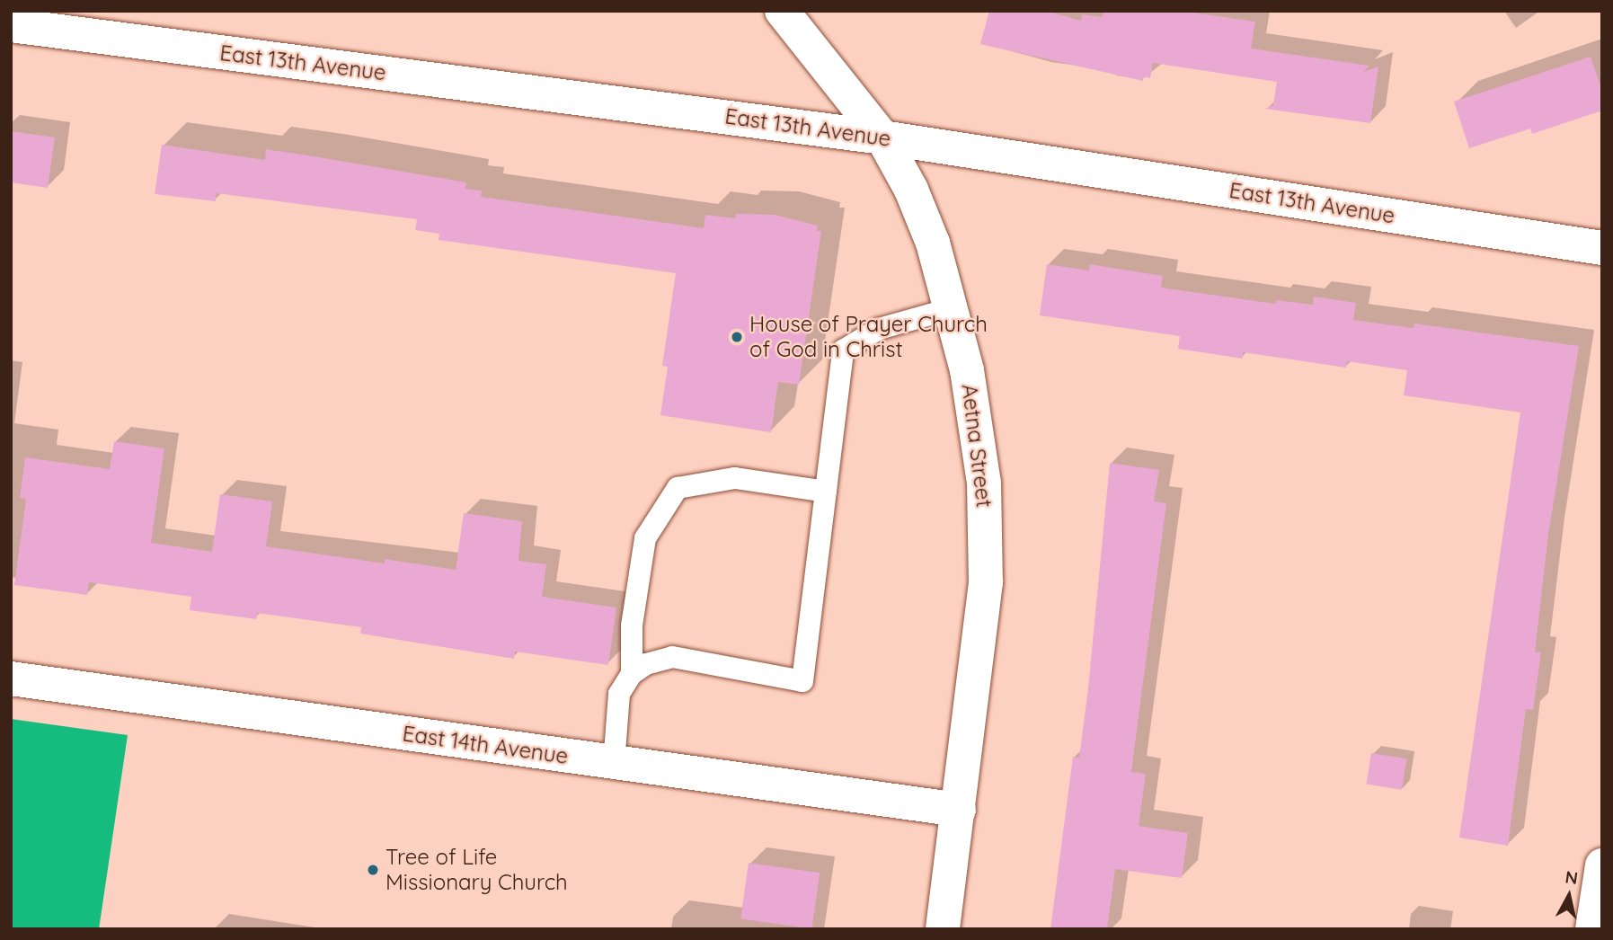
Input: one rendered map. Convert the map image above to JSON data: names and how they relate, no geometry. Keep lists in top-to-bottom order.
{
  "streets": {
    "street": ["East 13th Avenue", "Aetna Street", "East 14th Avenue"]
  },
  "crossings": [
    ["East 13th Avenue", "Aetna Street"],
    ["Aetna Street", "East 14th Avenue"]
  ],
  "places": ["House of Prayer Church of God in Christ", "Tree of Life Missionary Church"],
  "north": "top"
}
